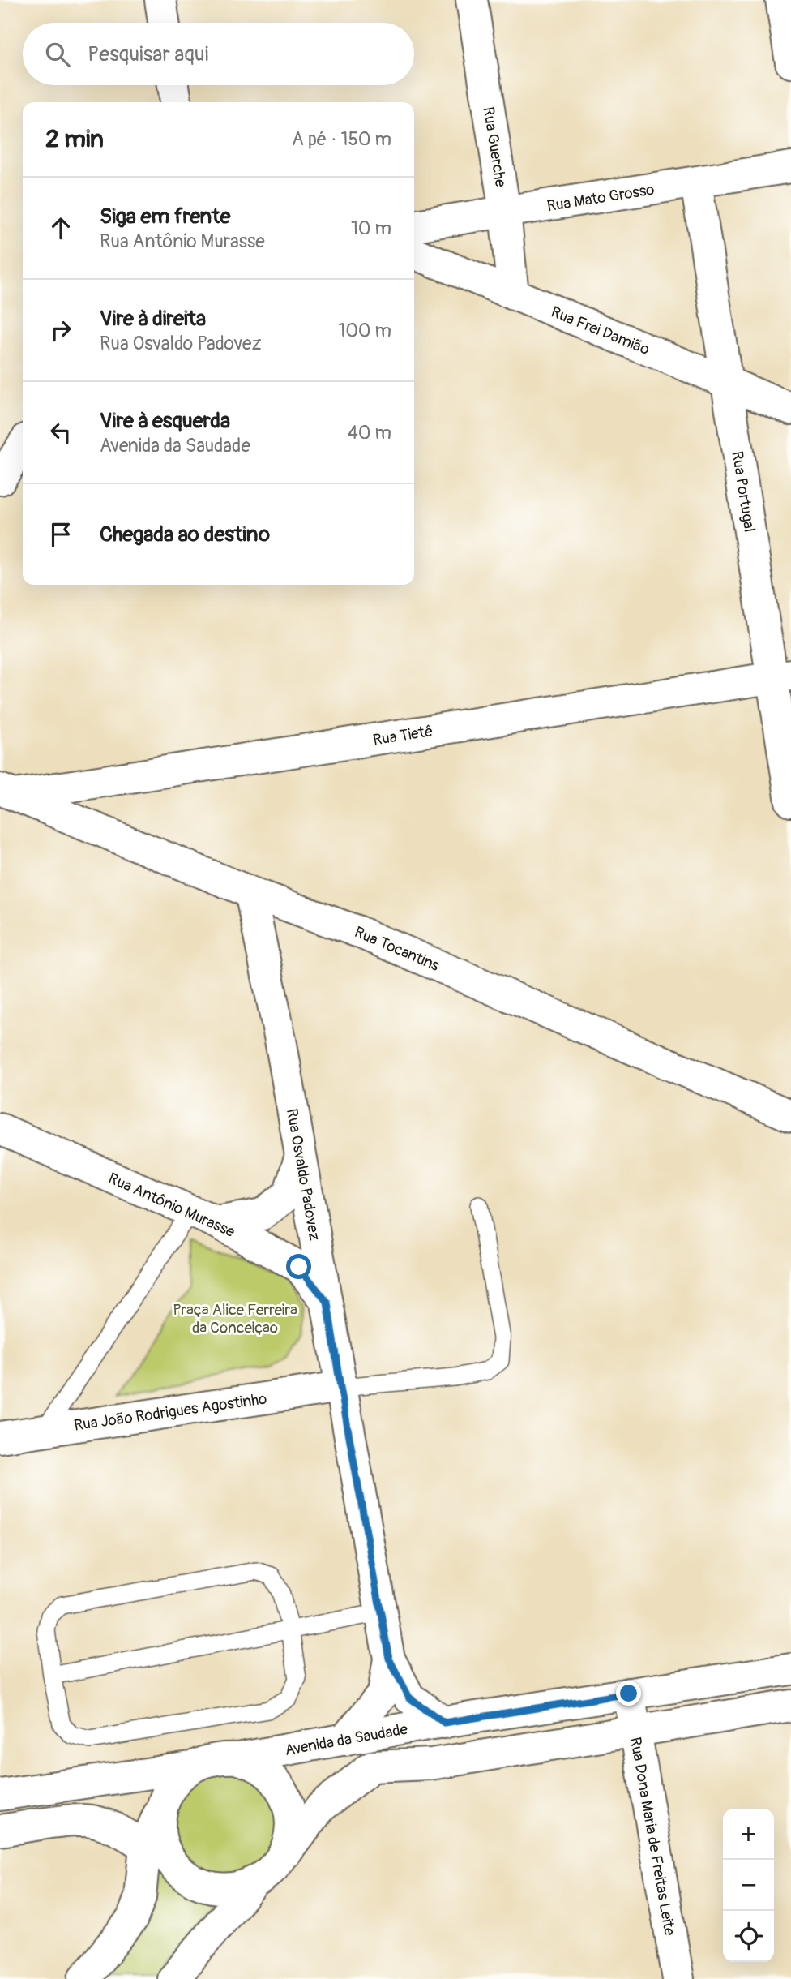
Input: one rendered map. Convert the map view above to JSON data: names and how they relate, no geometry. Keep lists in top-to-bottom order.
{
  "streets": {
    "street": [
      "Rua Guerche",
      "Rua Mato Grosso",
      "Rua Frei Damião",
      "Rua Portugal",
      "Rua Tietê",
      "Rua Tocantins",
      "Rua Osvaldo Padovez",
      "Rua Antônio Murasse",
      "Rua João Rodrigues Agostinho",
      "Avenida da Saudade",
      "Rua Dona Maria de Freitas Leite"
    ]
  },
  "crossings": [
    ["Rua Guerche", "Rua Mato Grosso"],
    ["Rua Guerche", "Rua Frei Damião"],
    ["Rua Mato Grosso", "Rua Portugal"],
    ["Rua Frei Damião", "Rua Portugal"],
    ["Rua Portugal", "Rua Tietê"],
    ["Rua Tietê", "Rua Tocantins"],
    ["Rua Tocantins", "Rua Osvaldo Padovez"],
    ["Rua Osvaldo Padovez", "Rua Antônio Murasse"],
    ["Rua Osvaldo Padovez", "Rua João Rodrigues Agostinho"],
    ["Rua Osvaldo Padovez", "Avenida da Saudade"],
    ["Avenida da Saudade", "Rua Dona Maria de Freitas Leite"]
  ],
  "parks": ["Praça Alice Ferreira da Conceiçao"],
  "page": {
    "search": "Pesquisar aqui",
    "heading": ["2 min", "A pé · 150 m"],
    "list": [
      ["Siga em frente", "Rua Antônio Murasse", "10 m"],
      ["Vire à direita", "Rua Osvaldo Padovez", "100 m"],
      ["Vire à esquerda", "Avenida da Saudade", "40 m"],
      "Chegada ao destino"
    ],
    "map_buttons": ["+", "−"]
  }
}
